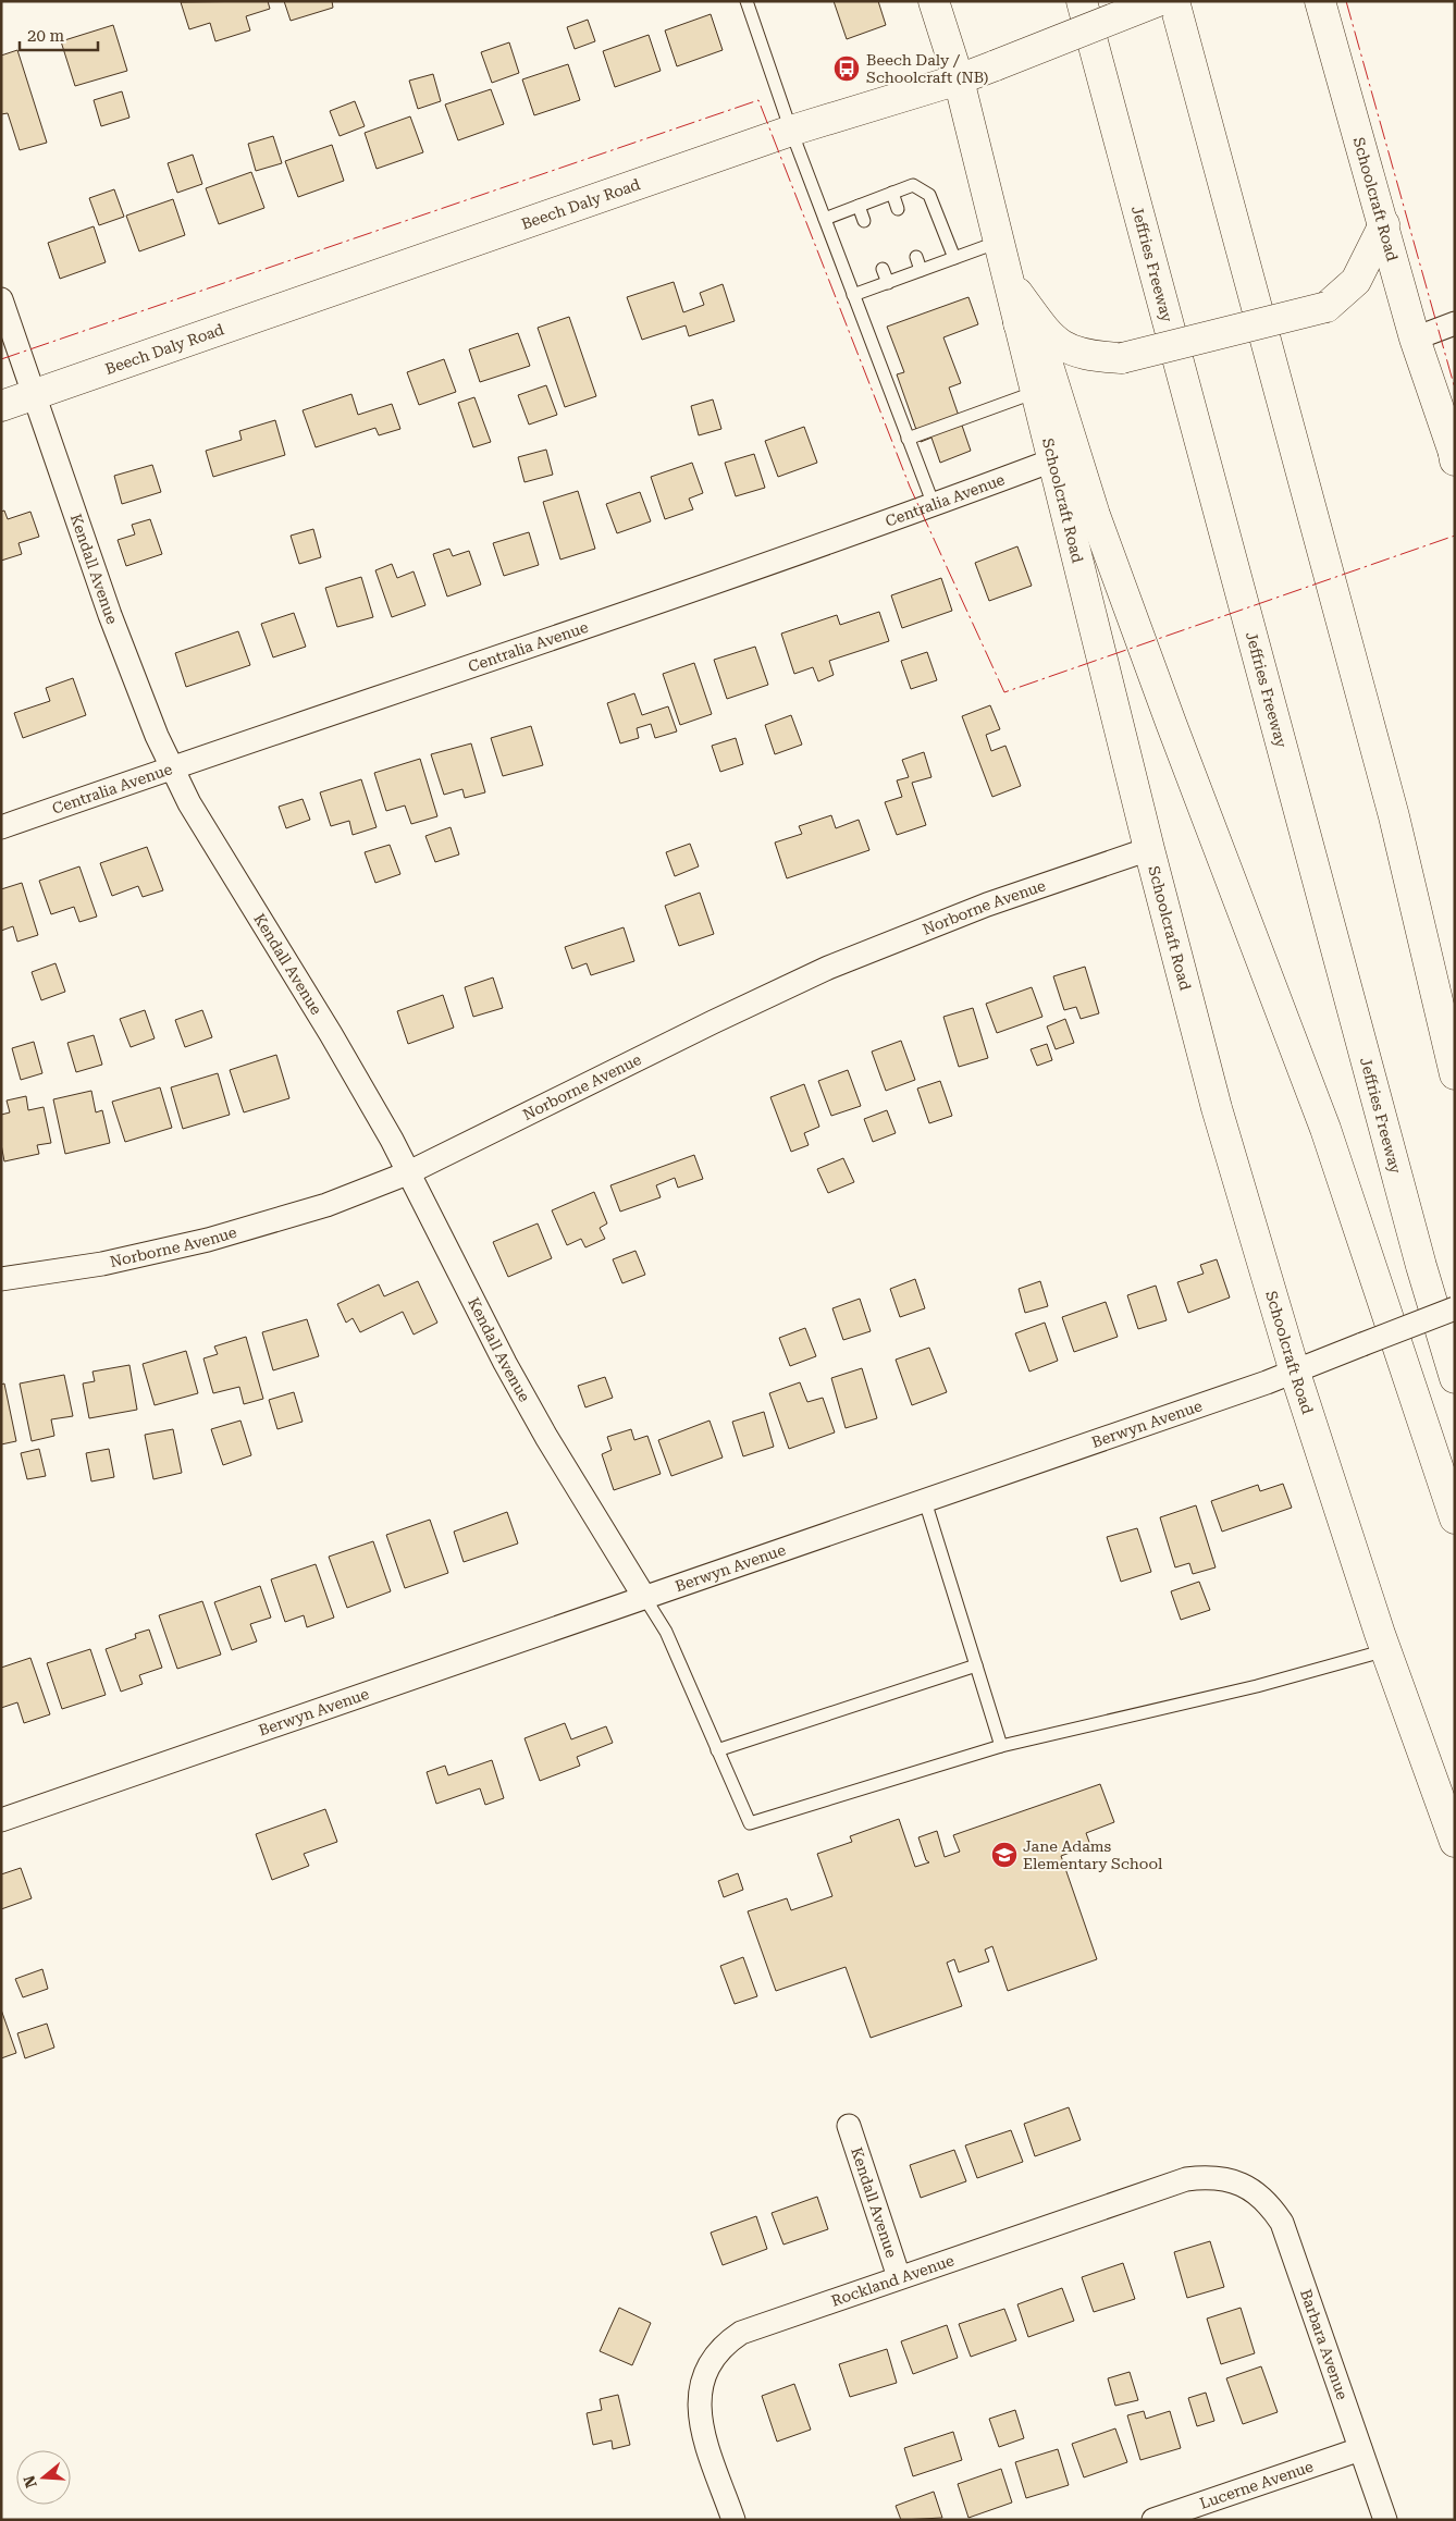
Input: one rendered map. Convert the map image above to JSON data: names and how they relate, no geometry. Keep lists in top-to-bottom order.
{
  "streets": {
    "main road": ["Schoolcraft Road", "Beech Daly Road", "Jeffries Freeway"],
    "street": [
      "Centralia Avenue",
      "Kendall Avenue",
      "Norborne Avenue",
      "Berwyn Avenue",
      "Rockland Avenue",
      "Barbara Avenue",
      "Lucerne Avenue"
    ]
  },
  "crossings": [
    ["Schoolcraft Road", "Beech Daly Road"],
    ["Schoolcraft Road", "Centralia Avenue"],
    ["Schoolcraft Road", "Norborne Avenue"],
    ["Schoolcraft Road", "Berwyn Avenue"],
    ["Beech Daly Road", "Kendall Avenue"],
    ["Centralia Avenue", "Kendall Avenue"],
    ["Kendall Avenue", "Norborne Avenue"],
    ["Kendall Avenue", "Berwyn Avenue"],
    ["Kendall Avenue", "Rockland Avenue"],
    ["Rockland Avenue", "Barbara Avenue"],
    ["Barbara Avenue", "Lucerne Avenue"]
  ],
  "places": {
    "bus stop": ["Beech Daly / Schoolcraft (NB)"],
    "school or university": ["Jane Adams Elementary School"]
  },
  "scale_bar": "20 m",
  "north": "left"
}
